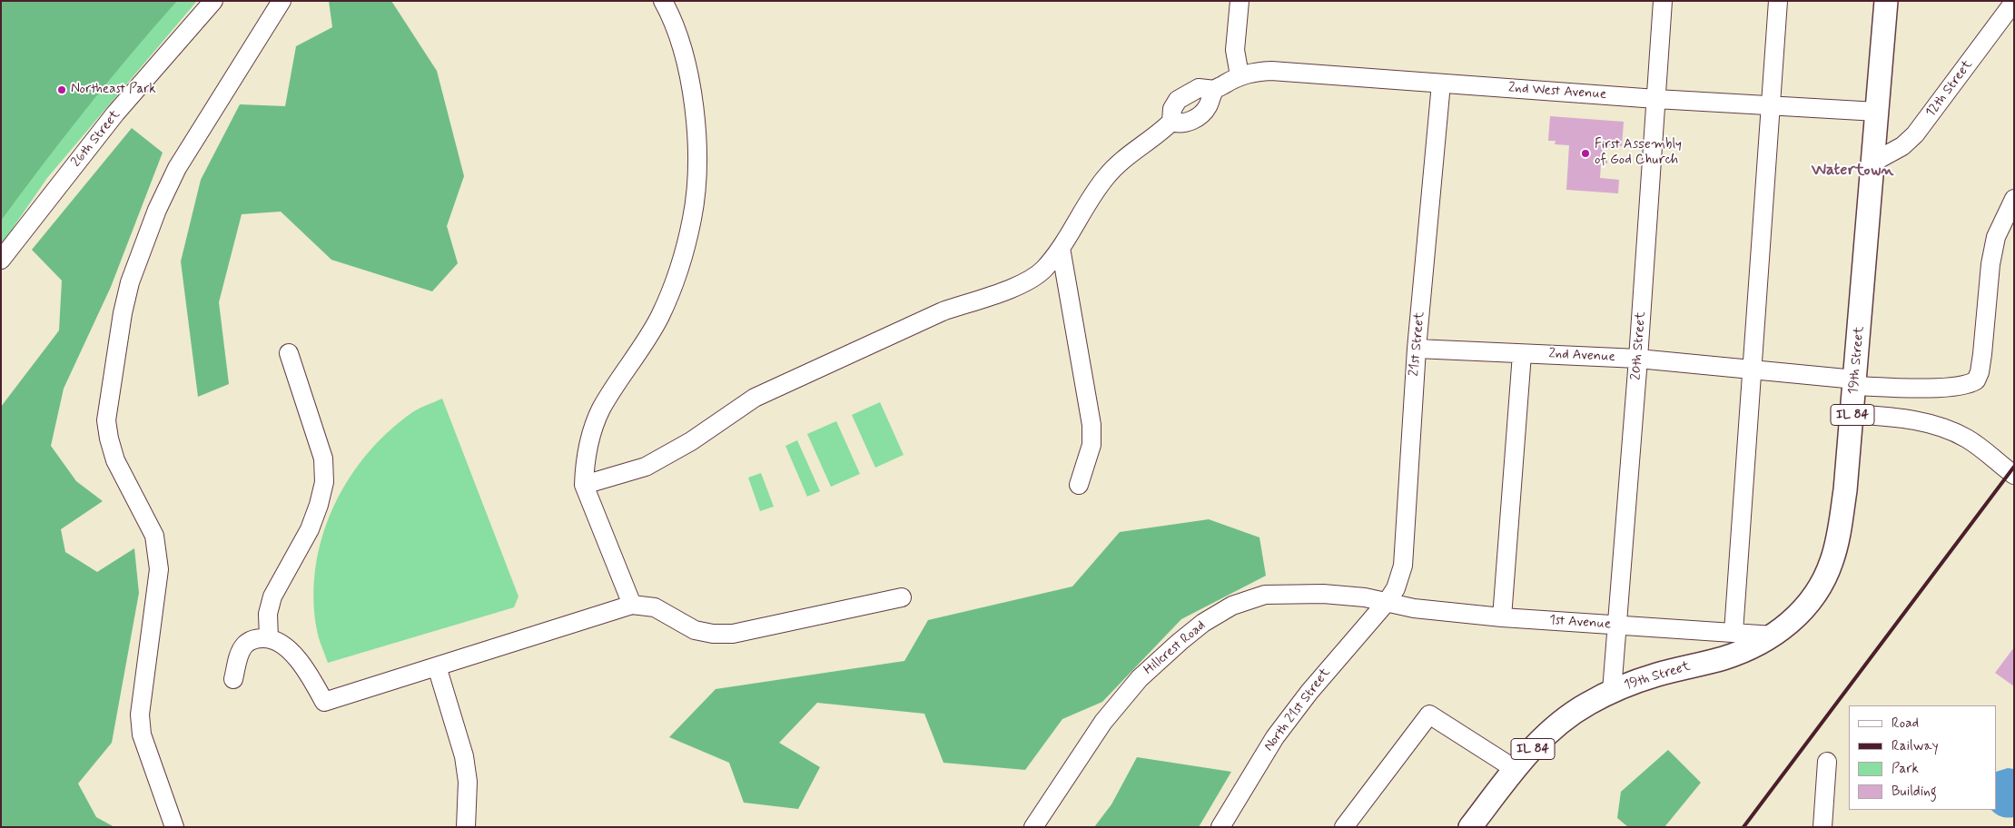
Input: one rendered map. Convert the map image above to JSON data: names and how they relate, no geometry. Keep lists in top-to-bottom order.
{
  "streets": {
    "main road": ["19th Street", "IL 84"],
    "street": [
      "12th Street",
      "2nd West Avenue",
      "26th Street",
      "21st Street",
      "20th Street",
      "2nd Avenue",
      "1st Avenue",
      "Hillcrest Road",
      "North 21st Street"
    ]
  },
  "crossings": [
    ["12th Street", "19th Street"],
    ["2nd West Avenue", "21st Street"],
    ["2nd West Avenue", "20th Street"],
    ["2nd West Avenue", "19th Street"],
    ["21st Street", "2nd Avenue"],
    ["21st Street", "1st Avenue"],
    ["21st Street", "Hillcrest Road"],
    ["21st Street", "North 21st Street"],
    ["20th Street", "2nd Avenue"],
    ["20th Street", "19th Street"],
    ["20th Street", "IL 84"],
    ["20th Street", "1st Avenue"],
    ["2nd Avenue", "19th Street"],
    ["19th Street", "IL 84"],
    ["19th Street", "1st Avenue"],
    ["1st Avenue", "Hillcrest Road"],
    ["1st Avenue", "North 21st Street"],
    ["Hillcrest Road", "North 21st Street"]
  ],
  "districts": ["Watertown"],
  "places": ["Northeast Park", "First Assembly of God Church"],
  "legend": [
    "Road",
    "Railway",
    "Park",
    "Building"
  ]
}
